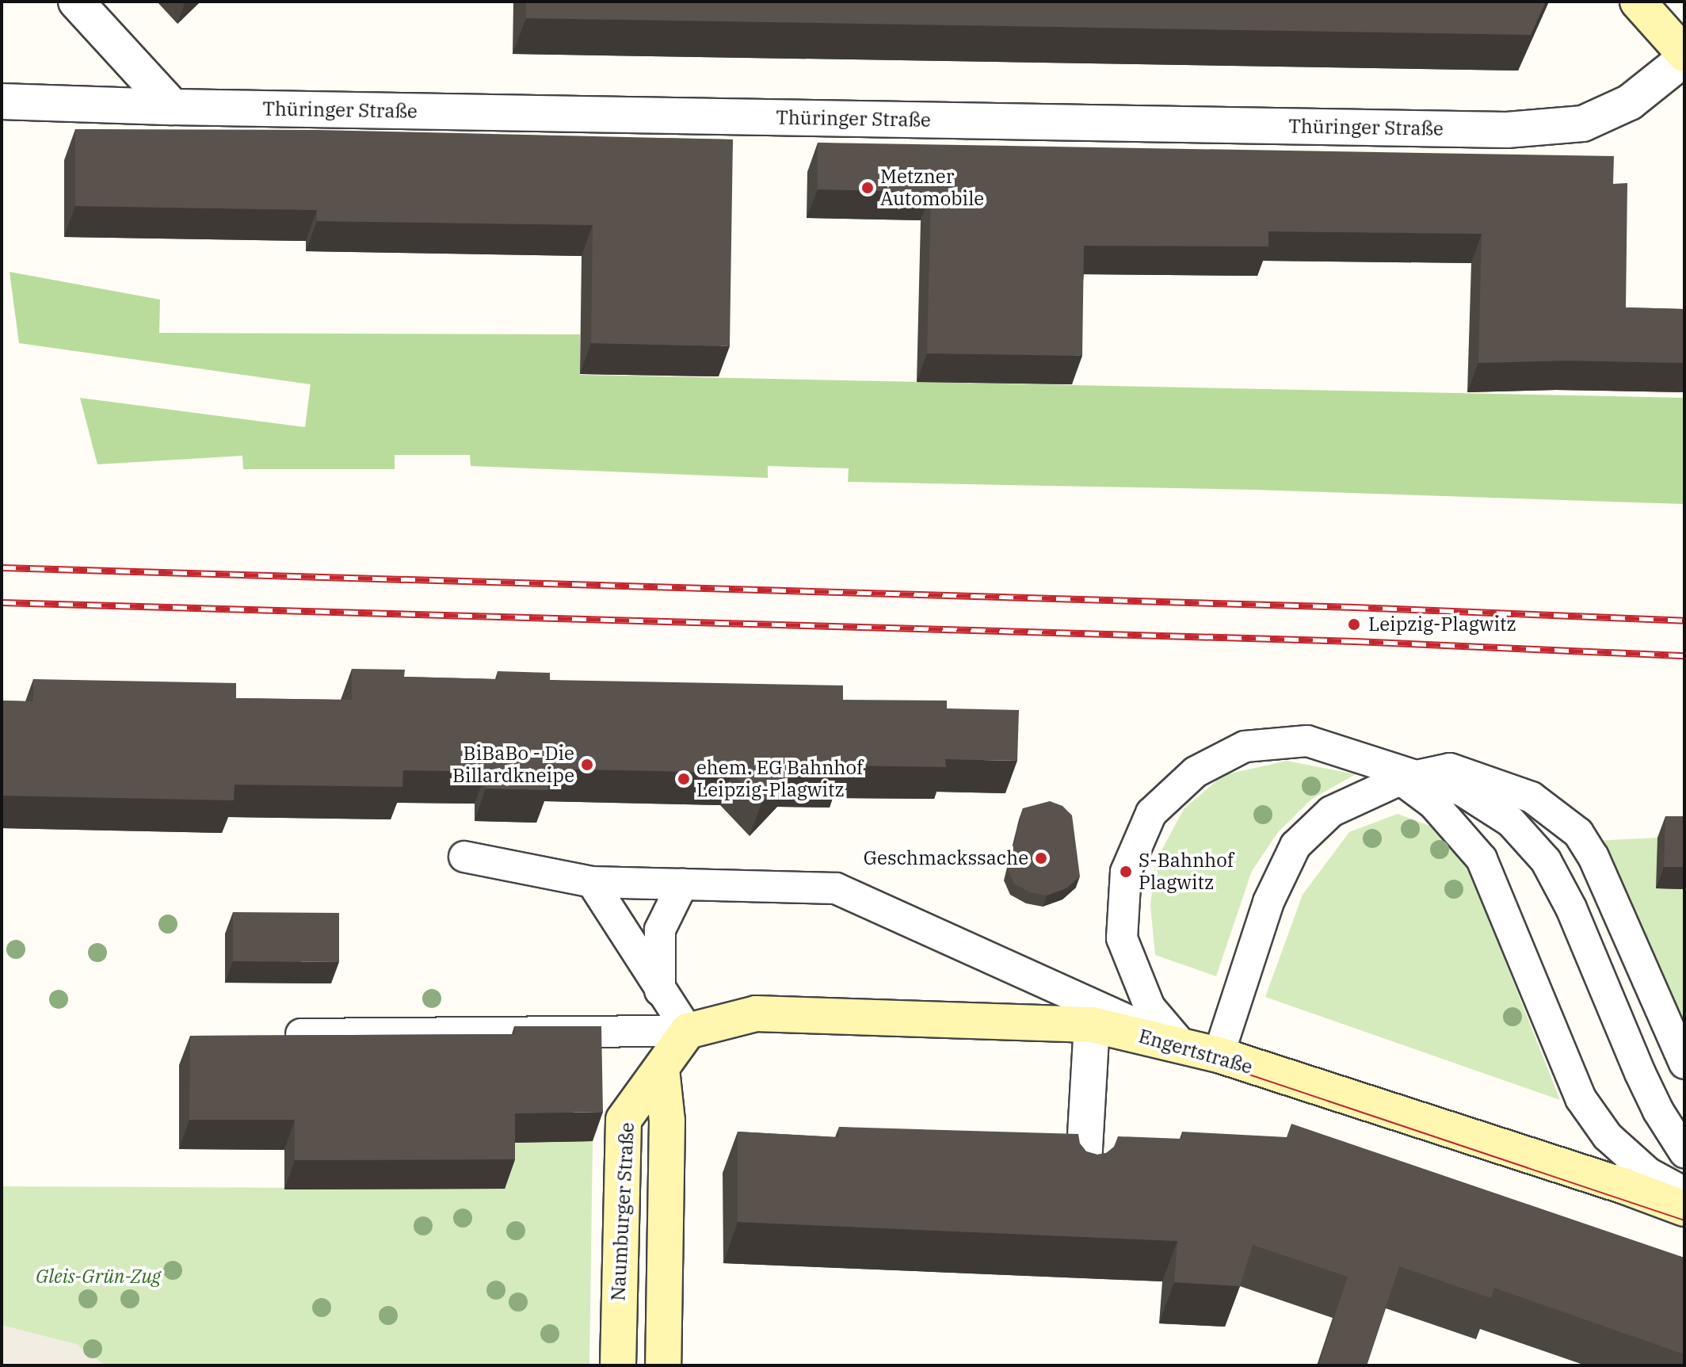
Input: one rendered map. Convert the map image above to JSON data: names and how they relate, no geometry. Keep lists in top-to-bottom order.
{
  "streets": {
    "street": ["Thüringer Straße", "Engertstraße", "Naumburger Straße"]
  },
  "crossings": [
    ["Engertstraße", "Naumburger Straße"]
  ],
  "parks": ["Gleis-Grün-Zug"],
  "places": [
    "Metzner Automobile",
    "Leipzig-Plagwitz",
    "BiBaBo - Die Billardkneipe",
    "ehem. EG Bahnhof Leipzig-Plagwitz",
    "Geschmackssache",
    "S-Bahnhof Plagwitz"
  ]
}
